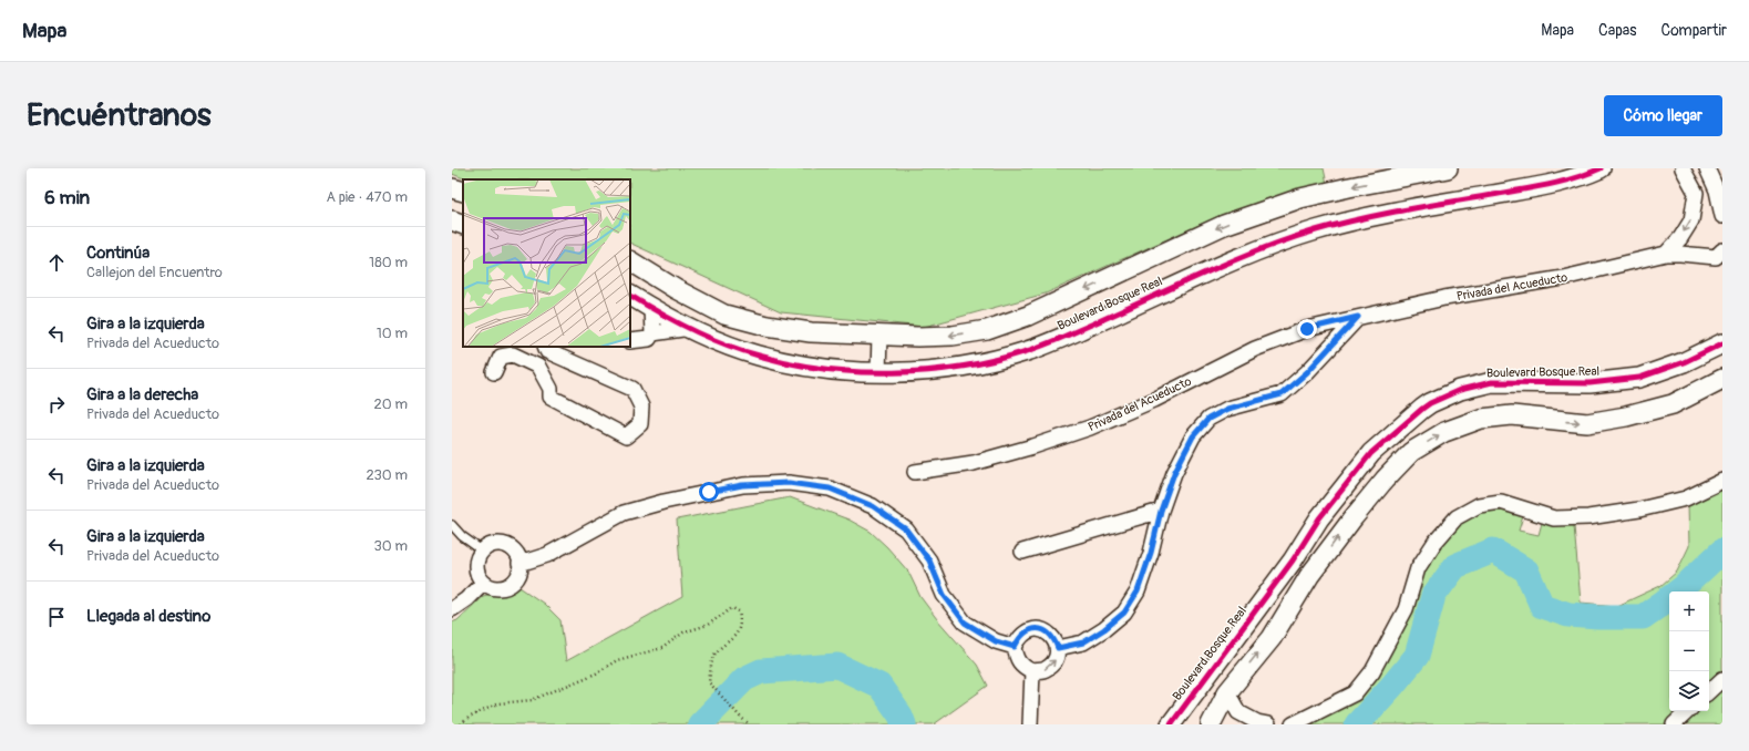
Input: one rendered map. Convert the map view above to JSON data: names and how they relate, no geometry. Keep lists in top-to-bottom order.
{
  "streets": {
    "street": ["Privada del Acueducto", "Boulevard Bosque Real"]
  },
  "page": {
    "header": "Mapa",
    "nav": ["Mapa", "Capas", "Compartir"],
    "buttons": "Cómo llegar",
    "title": "Encuéntranos",
    "heading": ["6 min", "A pie · 470 m"],
    "list": [
      ["Continúa", "Callejon del Encuentro", "180 m"],
      ["Gira a la izquierda", "Privada del Acueducto", "10 m"],
      ["Gira a la derecha", "Privada del Acueducto", "20 m"],
      ["Gira a la izquierda", "Privada del Acueducto", "230 m"],
      ["Gira a la izquierda", "Privada del Acueducto", "30 m"],
      "Llegada al destino"
    ],
    "map_buttons": ["+", "−"]
  }
}
